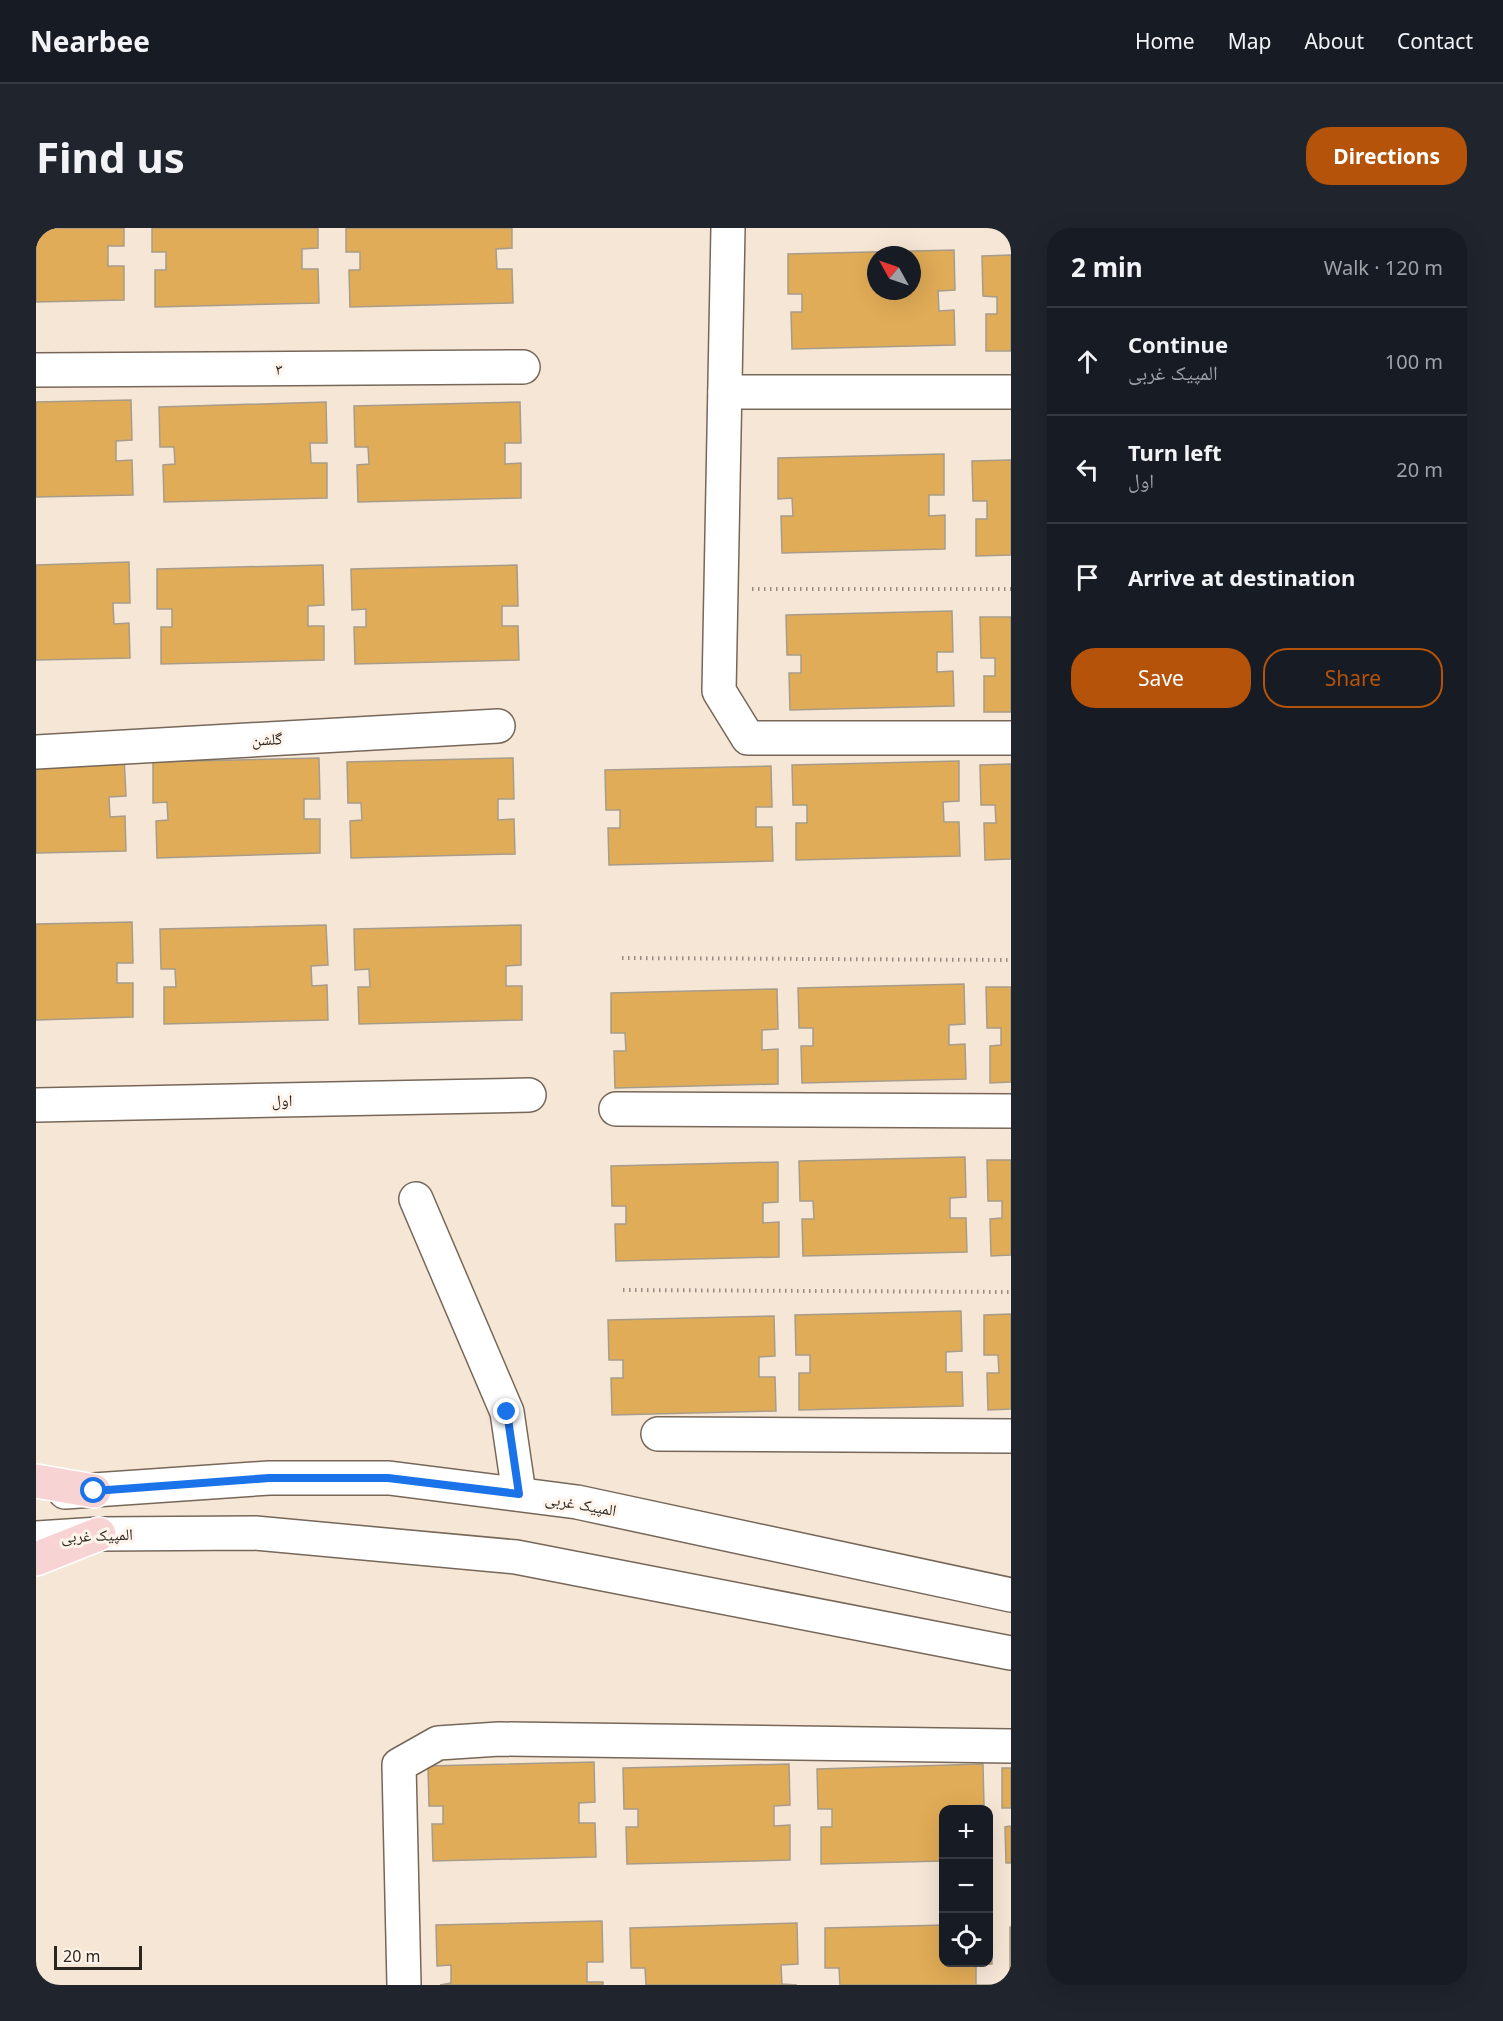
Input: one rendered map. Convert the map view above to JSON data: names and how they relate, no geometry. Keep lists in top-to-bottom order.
{
  "streets": {
    "street": [
      "۳",
      "گلشن",
      "اول",
      "المپیک غربی"
    ]
  },
  "scale_bar": "20 m",
  "north": "top left",
  "page": {
    "header": "Nearbee",
    "nav": [
      "Home",
      "Map",
      "About",
      "Contact"
    ],
    "buttons": [
      "Directions",
      ["Save", "Share"]
    ],
    "title": "Find us",
    "heading": ["2 min", "Walk · 120 m"],
    "list": [
      ["Continue", "المپیک غربی", "100 m"],
      ["Turn left", "اول", "20 m"],
      "Arrive at destination"
    ],
    "map_buttons": ["+", "−"],
    "scale": "20 m"
  }
}
